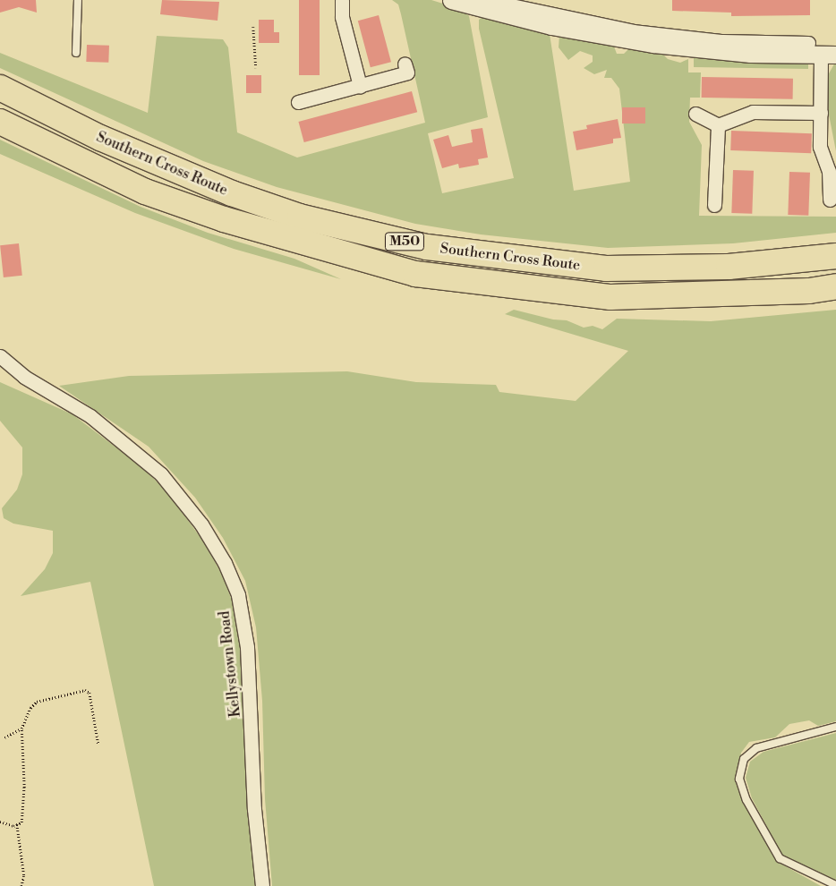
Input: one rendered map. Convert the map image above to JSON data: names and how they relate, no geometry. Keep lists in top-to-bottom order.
{
  "streets": {
    "highway": ["Southern Cross Route", "M50"],
    "street": ["Kellystown Road"]
  }
}
